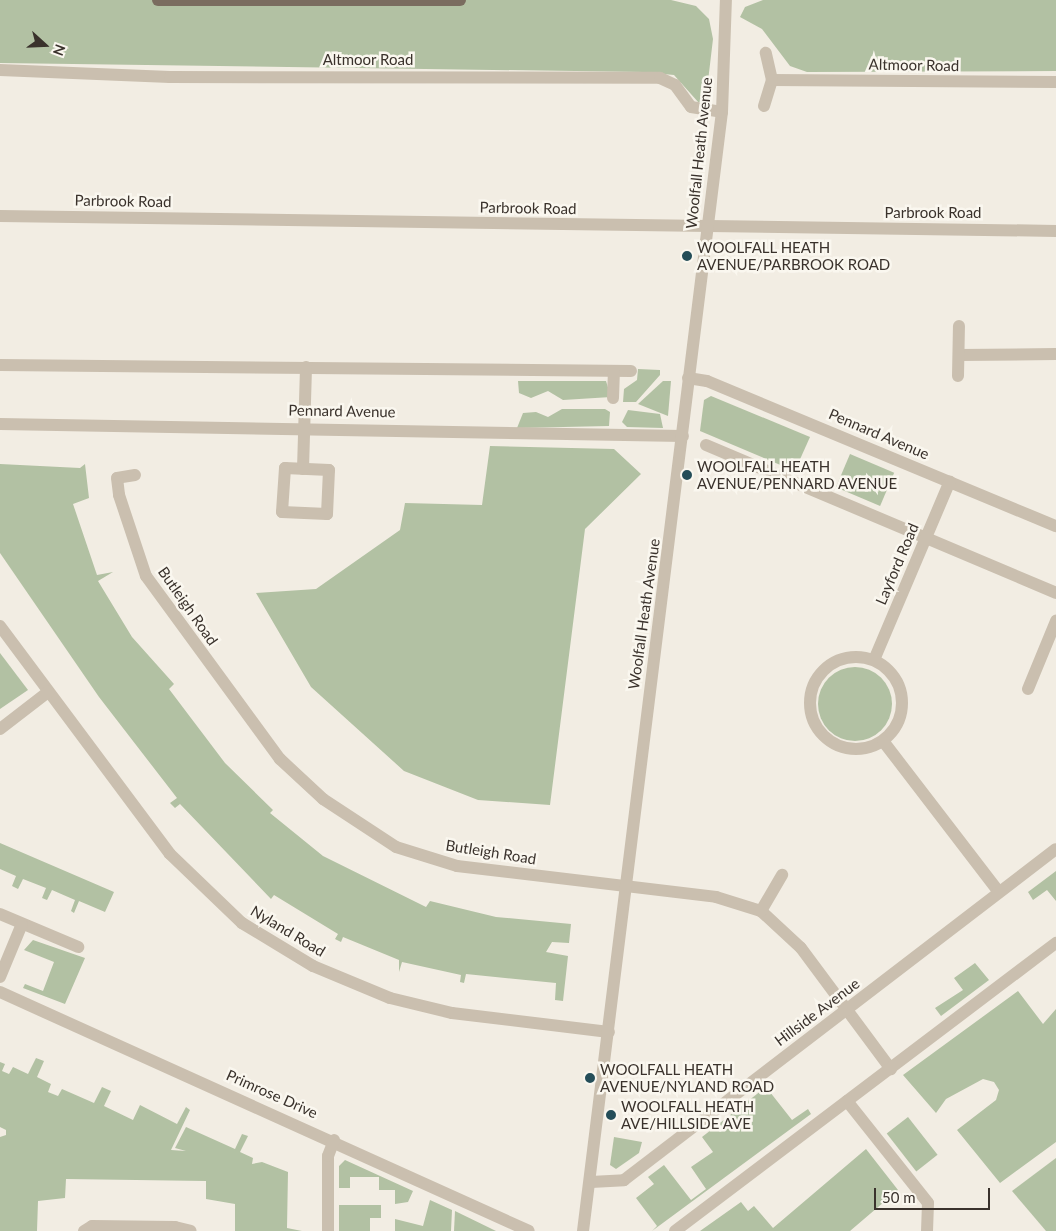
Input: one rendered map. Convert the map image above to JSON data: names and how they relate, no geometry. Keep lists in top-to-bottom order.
{
  "streets": {
    "street": [
      "Altmoor Road",
      "Woolfall Heath Avenue",
      "Parbrook Road",
      "Pennard Avenue",
      "Layford Road",
      "Butleigh Road",
      "Nyland Road",
      "Hillside Avenue",
      "Primrose Drive"
    ]
  },
  "crossings": [
    ["Altmoor Road", "Woolfall Heath Avenue"],
    ["Woolfall Heath Avenue", "Parbrook Road"],
    ["Woolfall Heath Avenue", "Pennard Avenue"],
    ["Woolfall Heath Avenue", "Butleigh Road"],
    ["Woolfall Heath Avenue", "Nyland Road"],
    ["Woolfall Heath Avenue", "Hillside Avenue"],
    ["Pennard Avenue", "Layford Road"],
    ["Butleigh Road", "Hillside Avenue"]
  ],
  "places": [
    "WOOLFALL HEATH AVENUE/PARBROOK ROAD",
    "WOOLFALL HEATH AVENUE/PENNARD AVENUE",
    "WOOLFALL HEATH AVENUE/NYLAND ROAD",
    "WOOLFALL HEATH AVE/HILLSIDE AVE"
  ],
  "scale_bar": "50 m",
  "north": "right"
}
